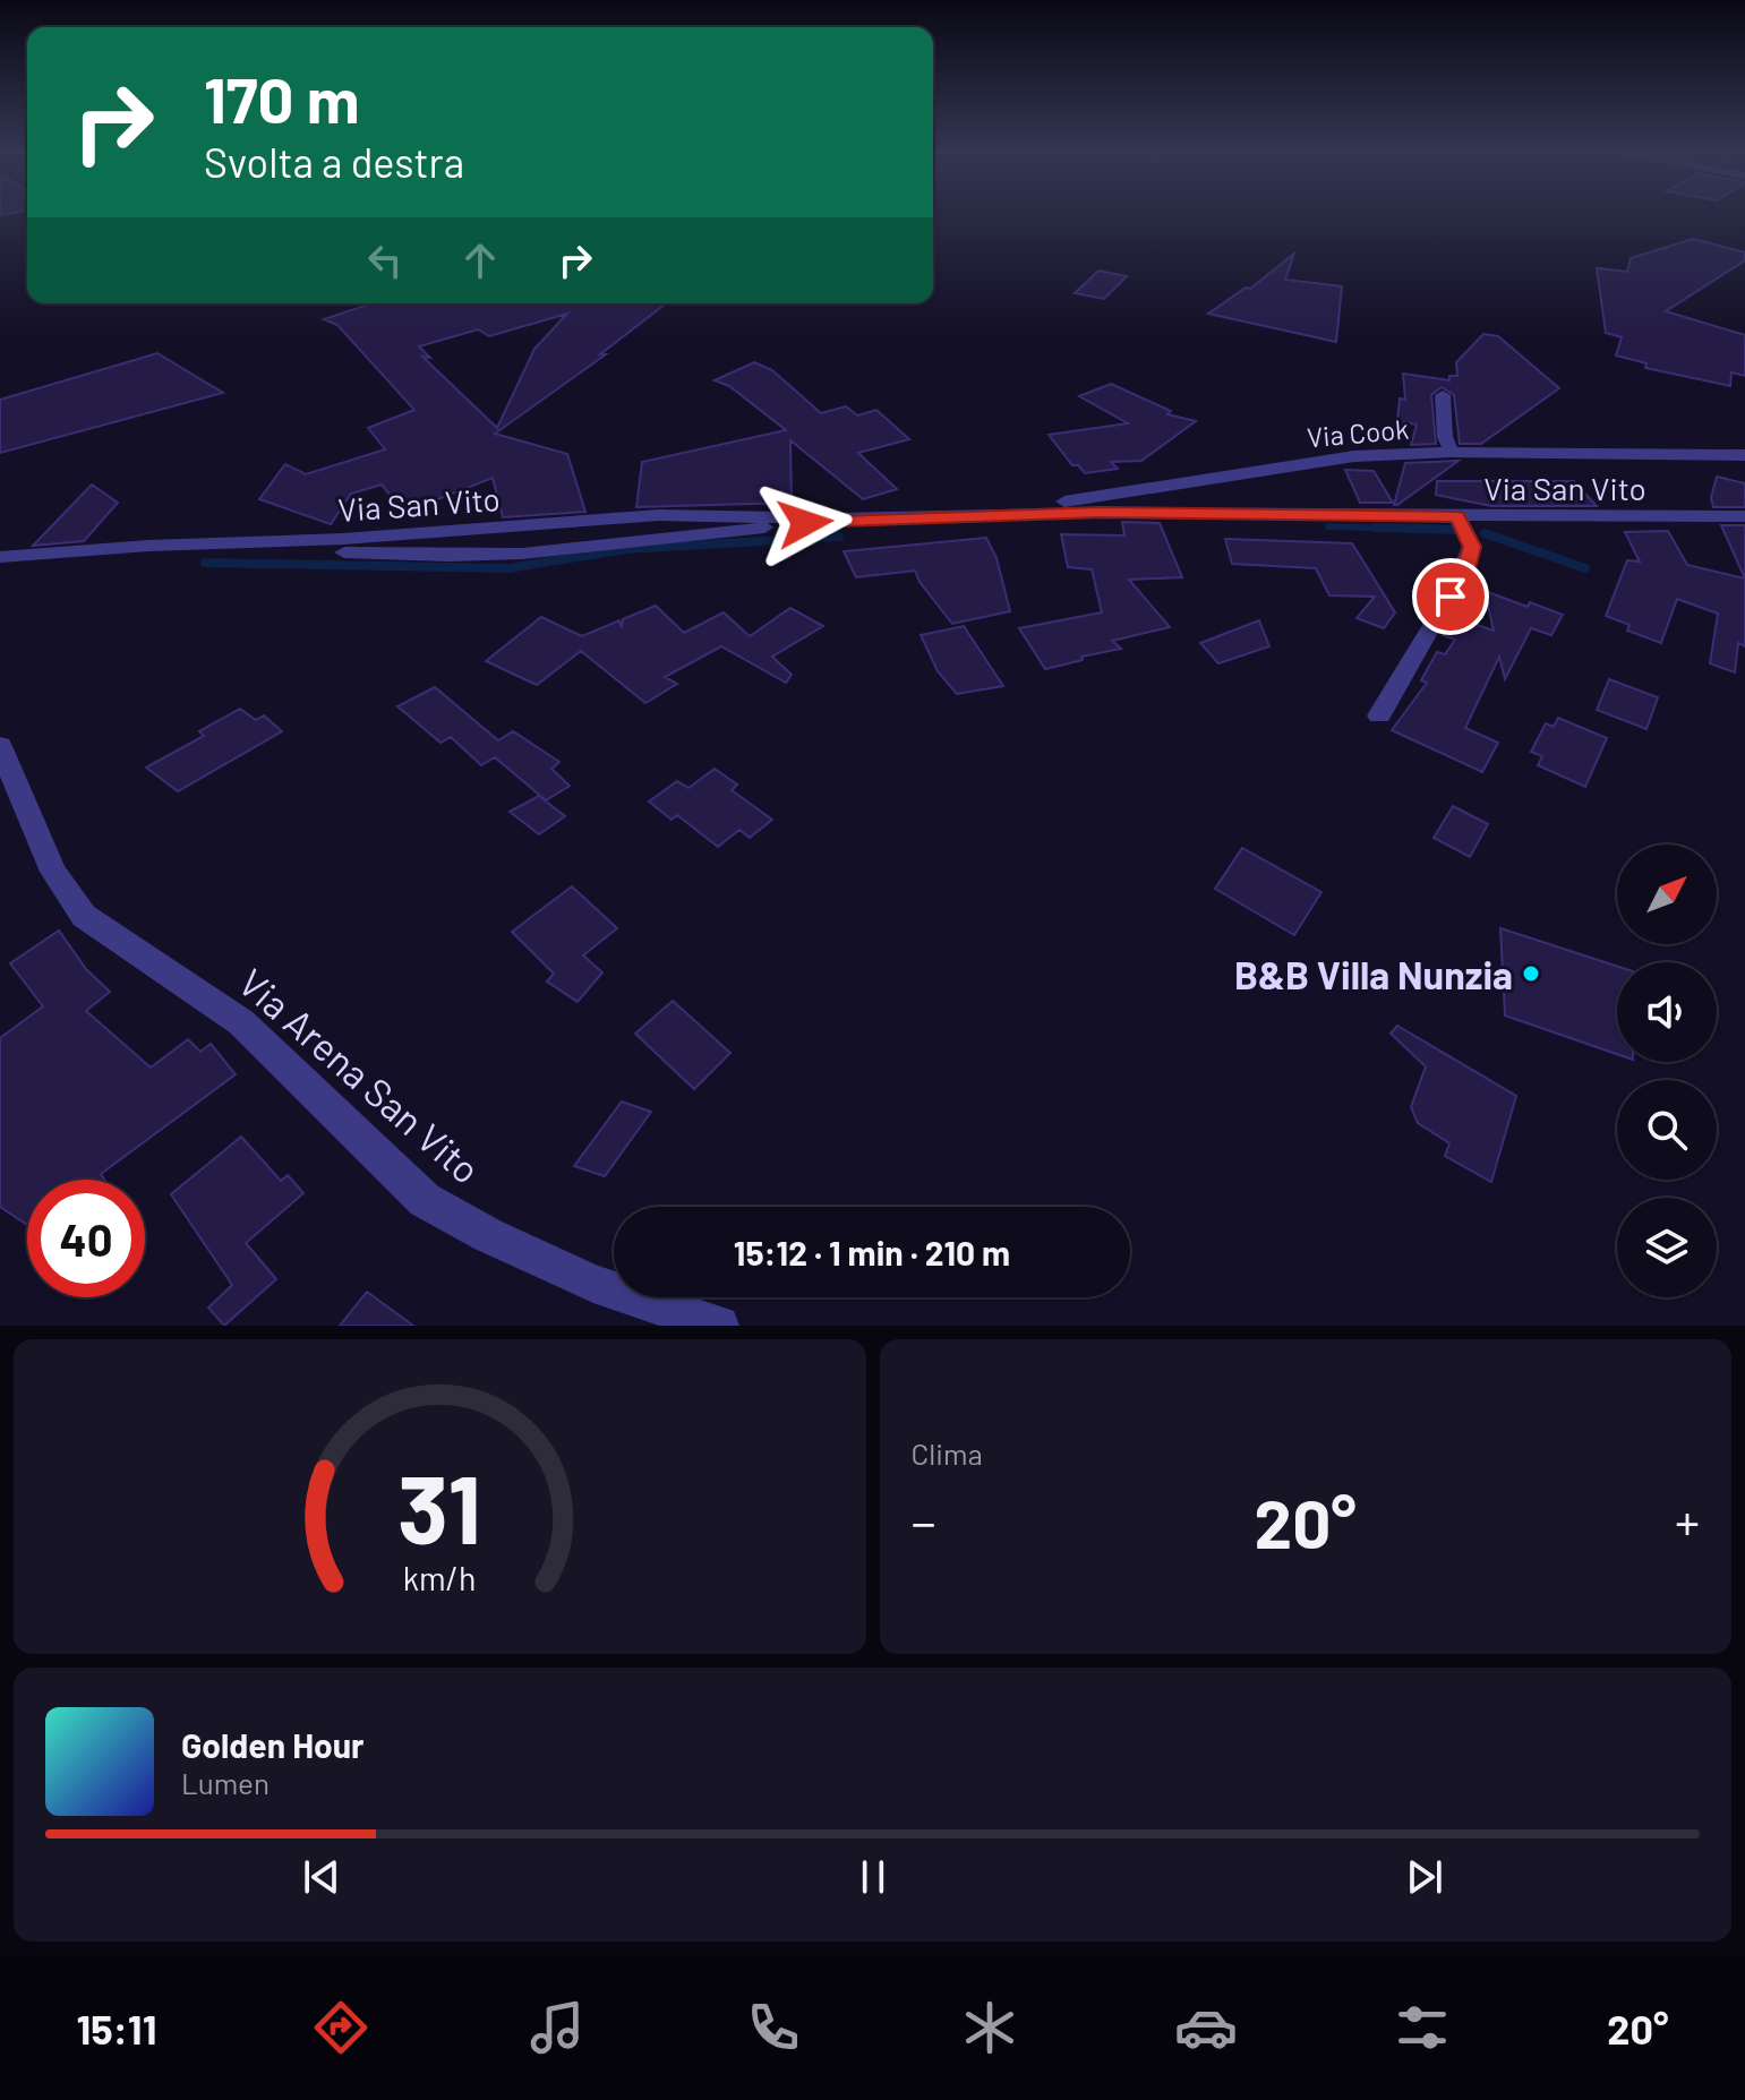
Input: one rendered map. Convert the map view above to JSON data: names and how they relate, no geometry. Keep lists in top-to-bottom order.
{
  "streets": {
    "street": ["Via Cook", "Via San Vito", "Via Arena San Vito"]
  },
  "crossings": [
    ["Via Cook", "Via San Vito"]
  ],
  "places": ["B&B Villa Nunzia"],
  "north": "top right",
  "page": {
    "turn": ["170 m", "Svolta a destra"],
    "limit": "40",
    "trip": "15:12 · 1 min · 210 m",
    "tile": "Clima",
    "heat": ["−", "20°", "+"],
    "song": ["Golden Hour", "Lumen"],
    "tabs": ["15:11", "20°"],
    "gauge": ["31", "km/h"]
  }
}
